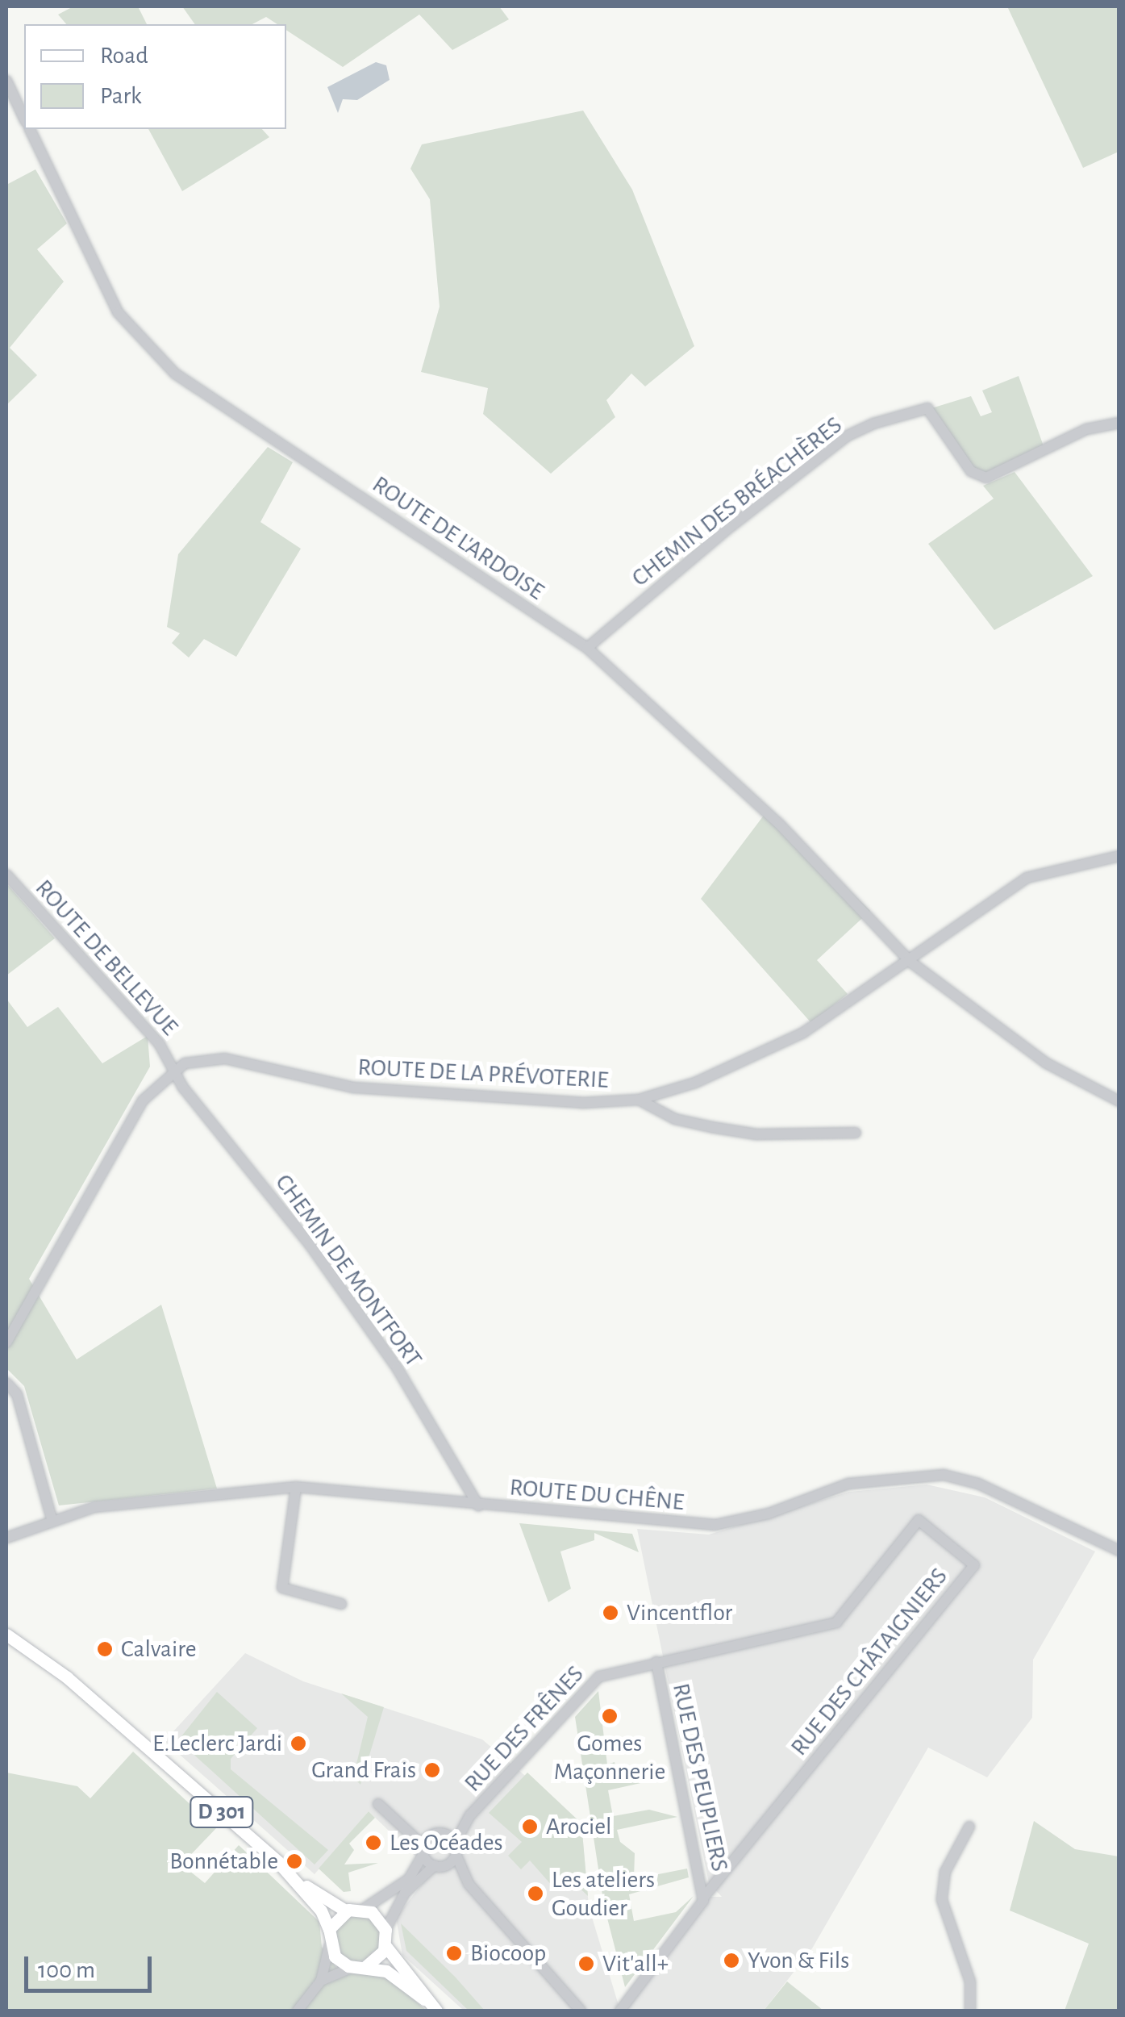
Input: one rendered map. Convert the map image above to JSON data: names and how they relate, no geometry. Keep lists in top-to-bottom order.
{
  "streets": {
    "main road": ["D 301"],
    "street": [
      "CHEMIN DES BRÉACHÈRES",
      "ROUTE DE L'ARDOISE",
      "ROUTE DE BELLEVUE",
      "ROUTE DE LA PRÉVOTERIE",
      "CHEMIN DE MONTFORT",
      "ROUTE DU CHÊNE",
      "RUE DES CHÂTAIGNIERS",
      "RUE DES FRÊNES",
      "RUE DES PEUPLIERS"
    ]
  },
  "crossings": [
    ["CHEMIN DES BRÉACHÈRES", "ROUTE DE L'ARDOISE"],
    ["ROUTE DE L'ARDOISE", "ROUTE DE LA PRÉVOTERIE"],
    ["ROUTE DE BELLEVUE", "ROUTE DE LA PRÉVOTERIE"],
    ["ROUTE DE BELLEVUE", "CHEMIN DE MONTFORT"],
    ["ROUTE DE LA PRÉVOTERIE", "CHEMIN DE MONTFORT"],
    ["CHEMIN DE MONTFORT", "ROUTE DU CHÊNE"],
    ["RUE DES CHÂTAIGNIERS", "RUE DES FRÊNES"],
    ["RUE DES CHÂTAIGNIERS", "RUE DES PEUPLIERS"],
    ["RUE DES FRÊNES", "RUE DES PEUPLIERS"],
    ["RUE DES FRÊNES", "D 301"]
  ],
  "places": [
    "Vincentflor",
    "Calvaire",
    "Gomes Maçonnerie",
    "E.Leclerc Jardi",
    "Grand Frais",
    "Arociel",
    "Les Océades",
    "Bonnétable",
    "Les ateliers Goudier",
    "Biocoop",
    "Yvon & Fils",
    "Vit'all+"
  ],
  "legend": ["Road", "Park"],
  "scale_bar": "100 m"
}
